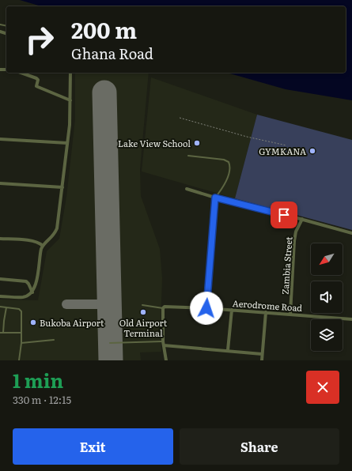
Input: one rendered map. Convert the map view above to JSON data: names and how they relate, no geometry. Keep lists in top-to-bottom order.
{
  "streets": {
    "street": ["Zambia Street", "Aerodrome Road"]
  },
  "crossings": [
    ["Zambia Street", "Aerodrome Road"]
  ],
  "places": [
    "Lake View School",
    "GYMKANA",
    "Old Airport Terminal",
    "Bukoba Airport"
  ],
  "north": "bottom left",
  "page": {
    "turn": ["200 m", "Ghana Road"],
    "heading": ["1 min", "330 m · 12:15"],
    "buttons": ["Exit", "Share"]
  }
}
